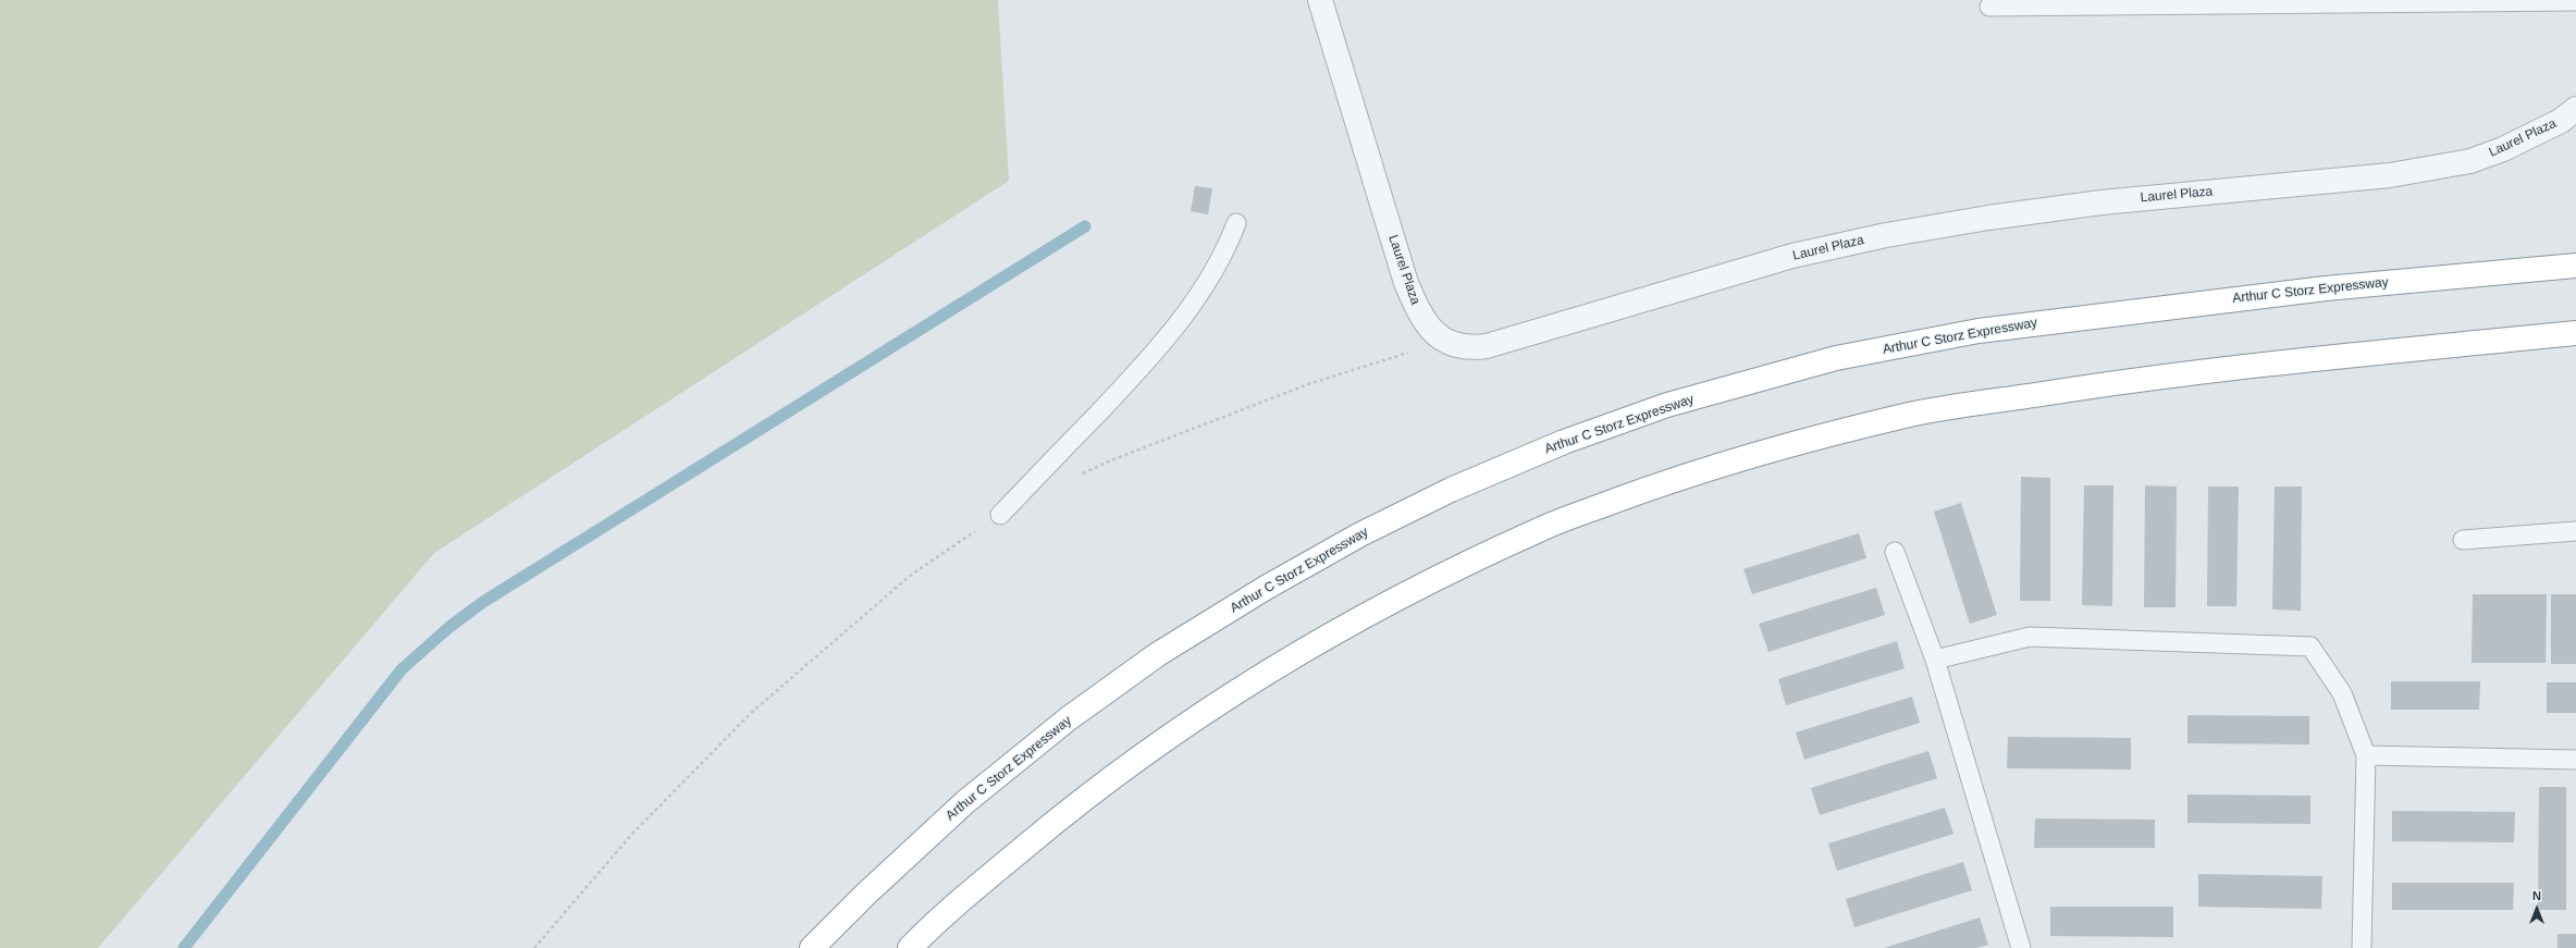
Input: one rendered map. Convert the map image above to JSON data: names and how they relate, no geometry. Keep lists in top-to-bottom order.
{
  "streets": {
    "highway": ["Arthur C Storz Expressway"],
    "street": ["Laurel Plaza"]
  },
  "north": "top"
}
